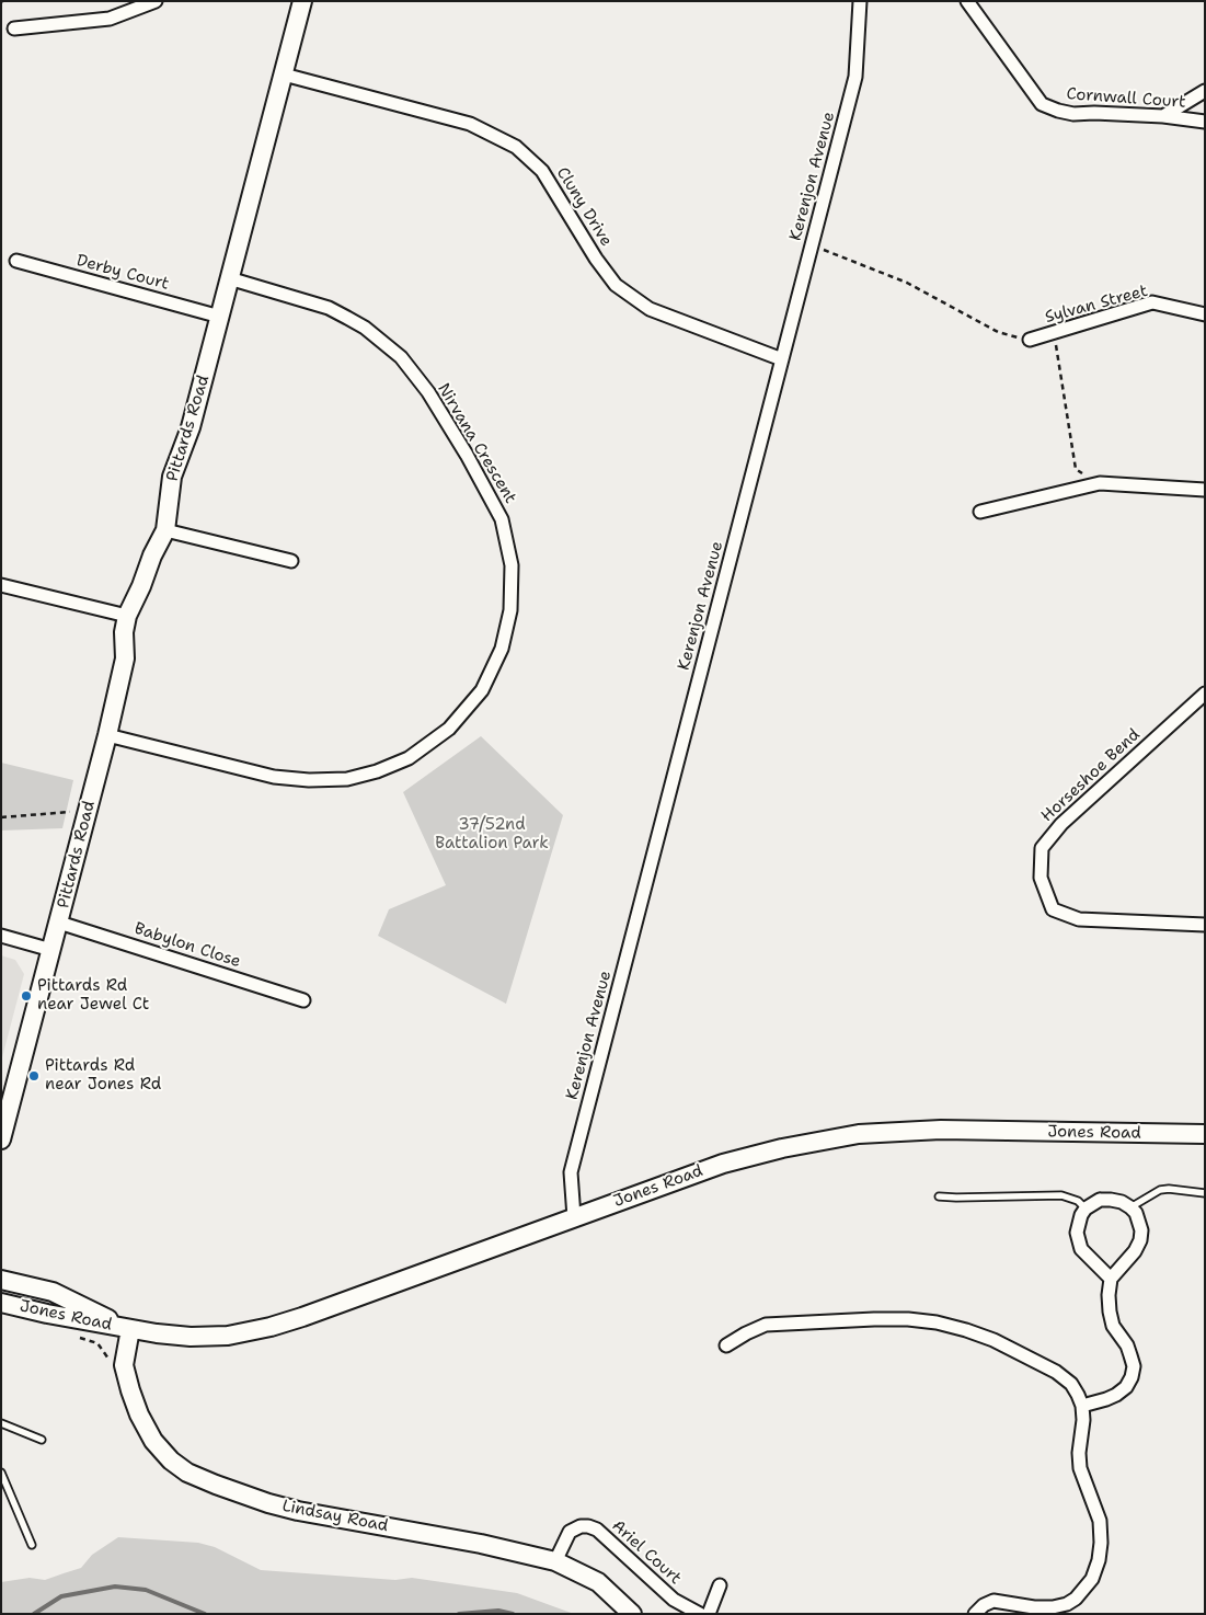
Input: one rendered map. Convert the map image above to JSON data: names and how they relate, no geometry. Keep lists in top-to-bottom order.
{
  "streets": {
    "street": [
      "Cornwall Court",
      "Kerenjon Avenue",
      "Cluny Drive",
      "Derby Court",
      "Sylvan Street",
      "Pittards Road",
      "Nirvana Crescent",
      "Horseshoe Bend",
      "Babylon Close",
      "Jones Road",
      "Lindsay Road",
      "Ariel Court"
    ]
  },
  "crossings": [
    ["Kerenjon Avenue", "Cluny Drive"],
    ["Kerenjon Avenue", "Jones Road"],
    ["Cluny Drive", "Pittards Road"],
    ["Derby Court", "Pittards Road"],
    ["Pittards Road", "Nirvana Crescent"],
    ["Pittards Road", "Babylon Close"],
    ["Jones Road", "Lindsay Road"],
    ["Lindsay Road", "Ariel Court"]
  ],
  "parks": ["37/52nd Battalion Park"],
  "places": ["Pittards Rd near Jewel Ct", "Pittards Rd near Jones Rd"]
}
